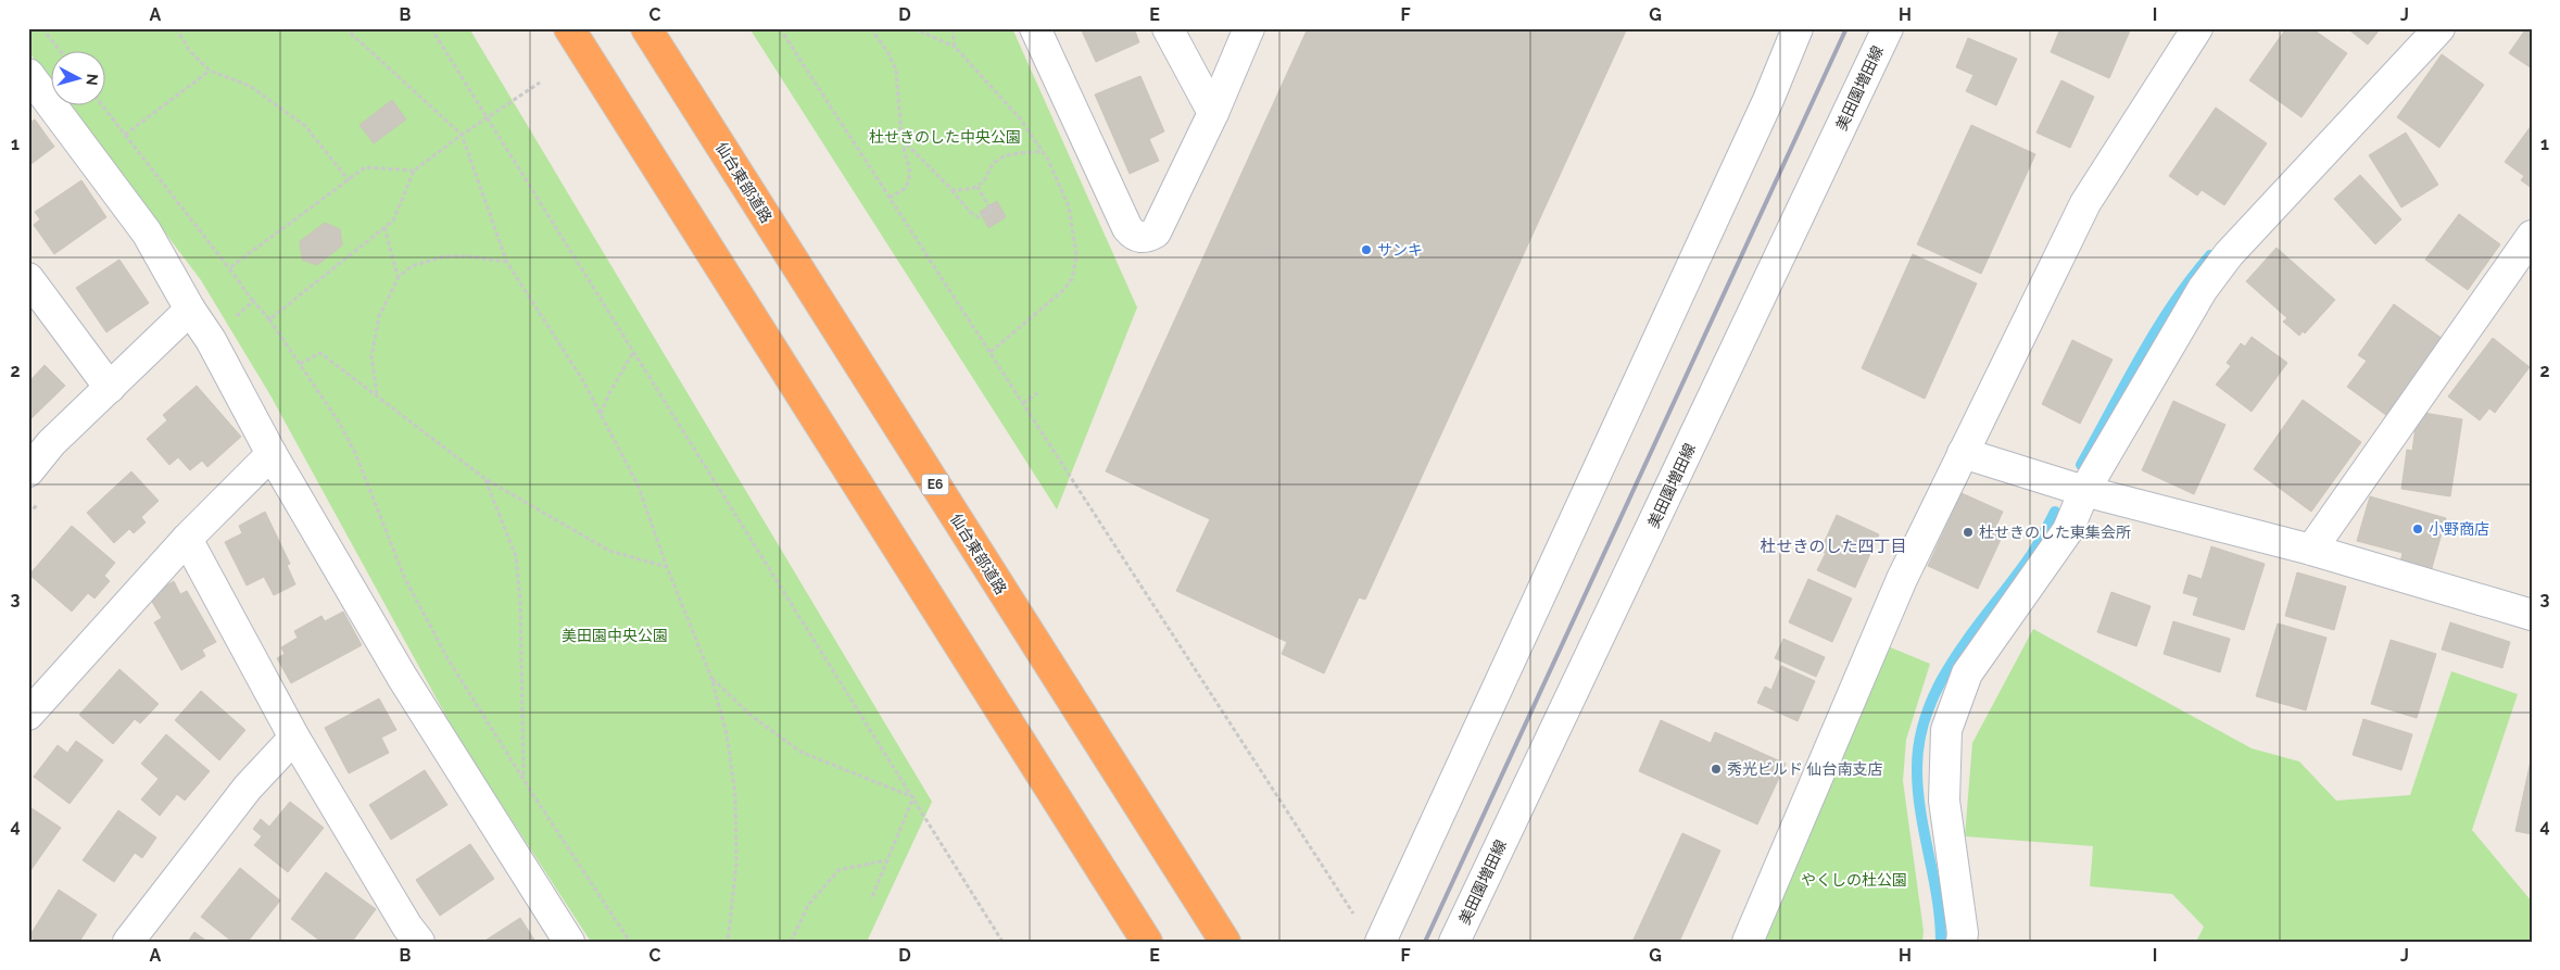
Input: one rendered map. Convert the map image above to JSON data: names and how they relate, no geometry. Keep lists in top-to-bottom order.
{
  "streets": {
    "highway": ["仙台東部道路", "E6"],
    "street": ["美田園増田線"]
  },
  "districts": ["杜せきのした四丁目"],
  "parks": ["杜せきのした中央公園", "美田園中央公園", "やくしの杜公園"],
  "places": [
    "サンキ",
    "小野商店",
    "杜せきのした東集会所",
    "秀光ビルド 仙台南支店"
  ],
  "north": "right",
  "grid": {
    "columns": [
      "A",
      "B",
      "C",
      "D",
      "E",
      "F",
      "G",
      "H",
      "I",
      "J"
    ],
    "rows": [
      "1",
      "2",
      "3",
      "4"
    ]
  }
}
